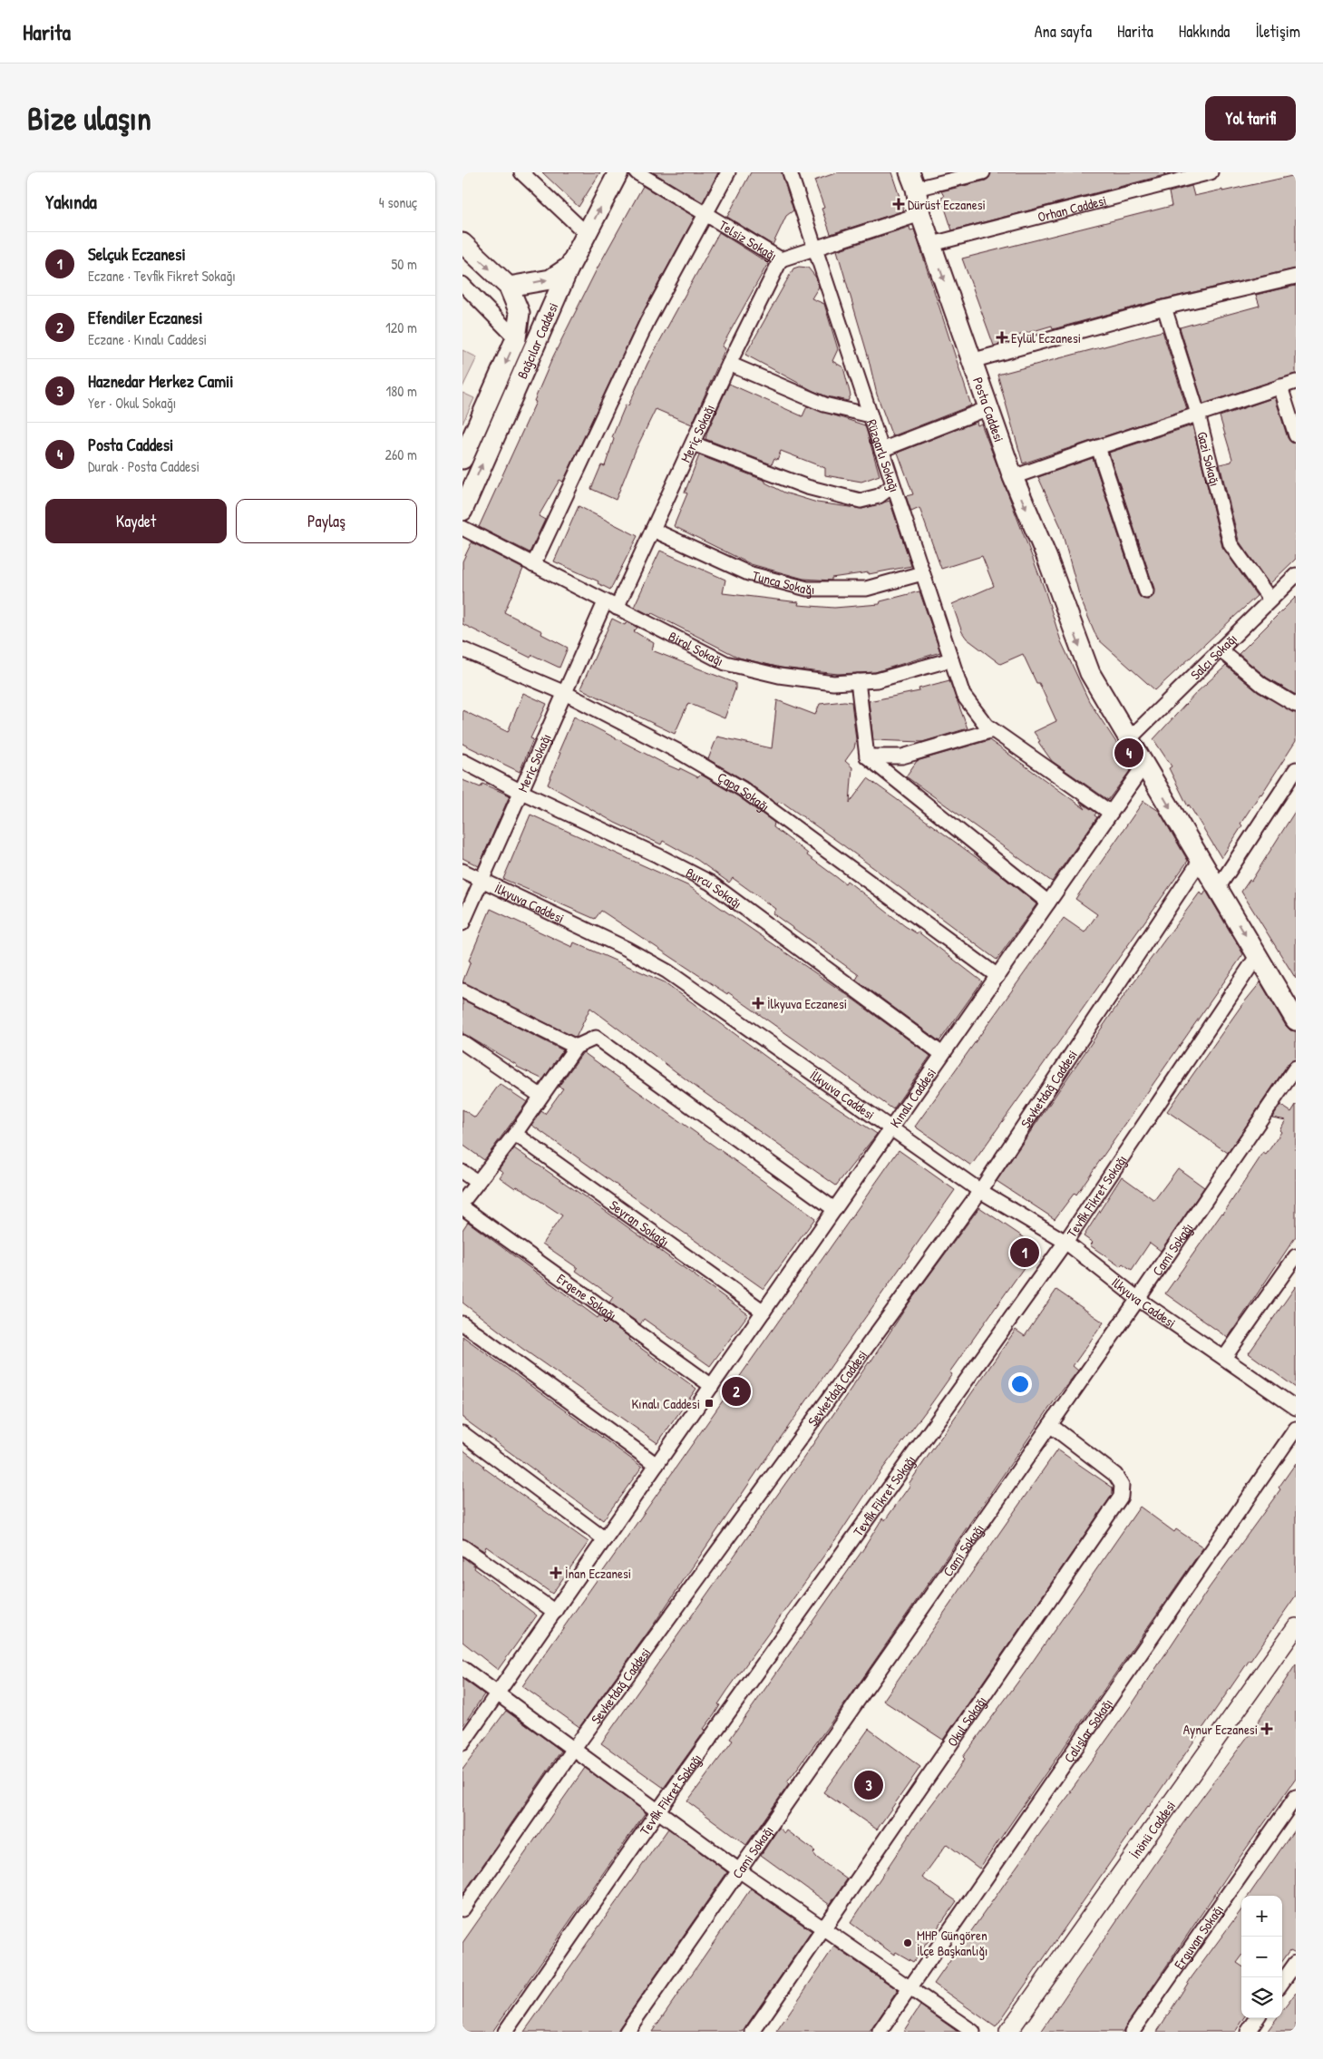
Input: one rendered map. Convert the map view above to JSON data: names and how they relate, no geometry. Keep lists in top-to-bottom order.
{
  "streets": {
    "main road": ["Bağcılar Caddesi", "Posta Caddesi"],
    "street": [
      "Orhan Caddesi",
      "Telsiz Sokağı",
      "Meriç Sokağı",
      "Rüzgarlı Sokağı",
      "Gazi Sokağı",
      "Tunca Sokağı",
      "Birol Sokağı",
      "Salcı Sokağı",
      "Çapa Sokağı",
      "Burcu Sokağı",
      "İlkyuva Caddesi",
      "Şevketdağ Caddesi",
      "Kınalı Caddesi",
      "Tevfik Fikret Sokağı",
      "Seyran Sokağı",
      "Cami Sokağı",
      "Ergene Sokağı",
      "Okul Sokağı",
      "Çalışlar Sokağı",
      "İnönü Caddesi",
      "Erguvan Sokağı"
    ]
  },
  "crossings": [
    ["Orhan Caddesi", "Posta Caddesi"],
    ["Telsiz Sokağı", "Posta Caddesi"],
    ["Telsiz Sokağı", "Meriç Sokağı"],
    ["Telsiz Sokağı", "Rüzgarlı Sokağı"],
    ["Posta Caddesi", "Salcı Sokağı"],
    ["Posta Caddesi", "Şevketdağ Caddesi"],
    ["Posta Caddesi", "Kınalı Caddesi"],
    ["Posta Caddesi", "Tevfik Fikret Sokağı"],
    ["Meriç Sokağı", "Tunca Sokağı"],
    ["Meriç Sokağı", "Birol Sokağı"],
    ["Meriç Sokağı", "Çapa Sokağı"],
    ["Meriç Sokağı", "Burcu Sokağı"],
    ["Meriç Sokağı", "İlkyuva Caddesi"],
    ["Rüzgarlı Sokağı", "Tunca Sokağı"],
    ["Rüzgarlı Sokağı", "Birol Sokağı"],
    ["Rüzgarlı Sokağı", "Kınalı Caddesi"],
    ["Gazi Sokağı", "Salcı Sokağı"],
    ["Çapa Sokağı", "Kınalı Caddesi"],
    ["Burcu Sokağı", "Kınalı Caddesi"],
    ["İlkyuva Caddesi", "Şevketdağ Caddesi"],
    ["İlkyuva Caddesi", "Kınalı Caddesi"],
    ["İlkyuva Caddesi", "Tevfik Fikret Sokağı"],
    ["İlkyuva Caddesi", "Cami Sokağı"],
    ["Kınalı Caddesi", "Seyran Sokağı"],
    ["Kınalı Caddesi", "Ergene Sokağı"],
    ["Cami Sokağı", "Okul Sokağı"]
  ],
  "one_way": ["Posta Caddesi"],
  "places": {
    "health": [
      "Dürüst Eczanesi",
      "Eylül Eczanesi",
      "İlkyuva Eczanesi",
      "İnan Eczanesi",
      "Aynur Eczanesi"
    ],
    "transit": ["Kınalı Caddesi"],
    "other": ["MHP Güngören İlçe Başkanlığı"]
  },
  "page": {
    "header": "Harita",
    "nav": [
      "Ana sayfa",
      "Harita",
      "Hakkında",
      "İletişim"
    ],
    "buttons": [
      "Yol tarifi",
      ["Kaydet", "Paylaş"]
    ],
    "title": "Bize ulaşın",
    "heading": ["Yakında", "4 sonuç"],
    "list": [
      {
        "mark": "1",
        "name": "Selçuk Eczanesi",
        "note": "Eczane · Tevfik Fikret Sokağı",
        "value": "50 m"
      },
      {
        "mark": "2",
        "name": "Efendiler Eczanesi",
        "note": "Eczane · Kınalı Caddesi",
        "value": "120 m"
      },
      {
        "mark": "3",
        "name": "Haznedar Merkez Camii",
        "note": "Yer · Okul Sokağı",
        "value": "180 m"
      },
      {
        "mark": "4",
        "name": "Posta Caddesi",
        "note": "Durak · Posta Caddesi",
        "value": "260 m"
      }
    ],
    "pins": [
      "4",
      "1",
      "2",
      "3"
    ],
    "map_buttons": ["+", "−"]
  }
}
